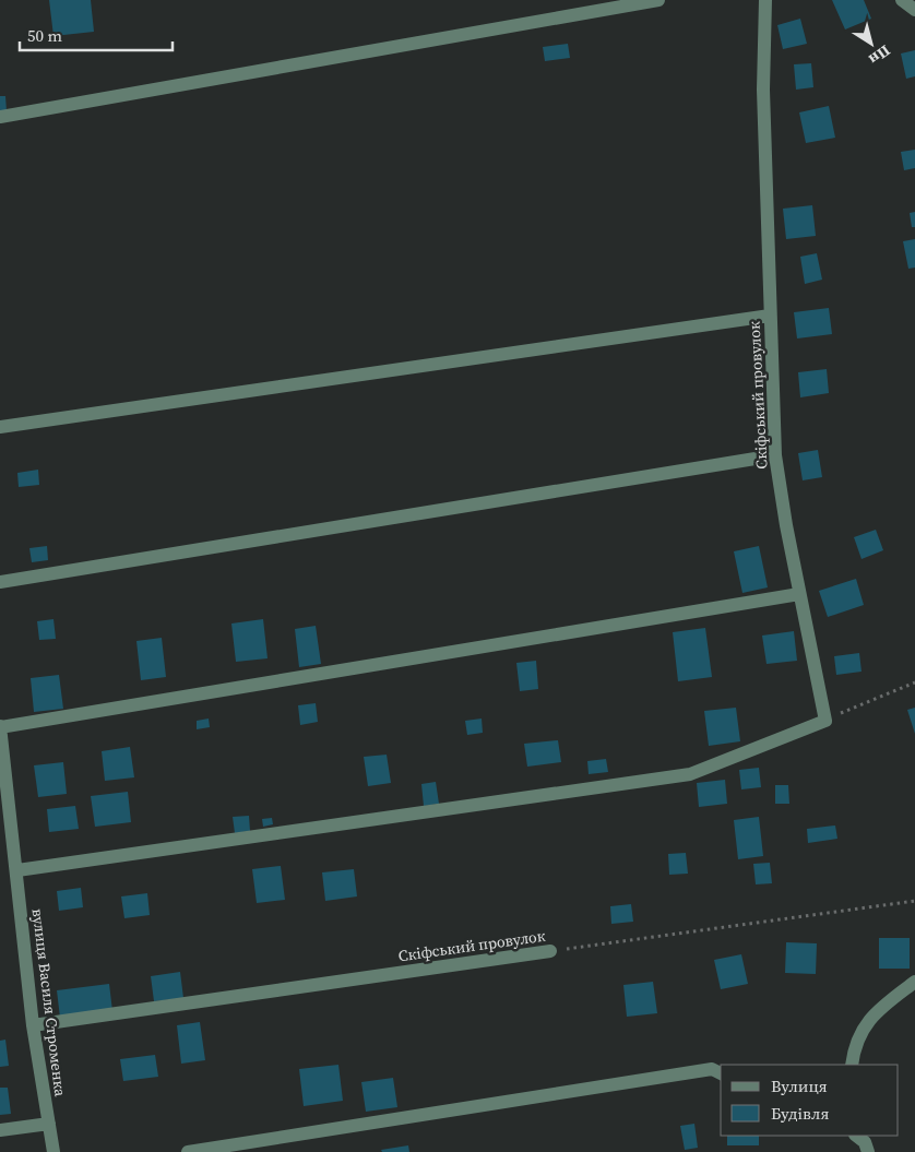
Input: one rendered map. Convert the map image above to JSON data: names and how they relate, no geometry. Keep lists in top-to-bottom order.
{
  "streets": {
    "street": ["Скіфський провулок", "вулиця Василя Строменка"]
  },
  "crossings": [
    ["Скіфський провулок", "вулиця Василя Строменка"]
  ],
  "legend": ["Вулиця", "Будівля"],
  "scale_bar": "50 m",
  "north": "bottom right"
}
